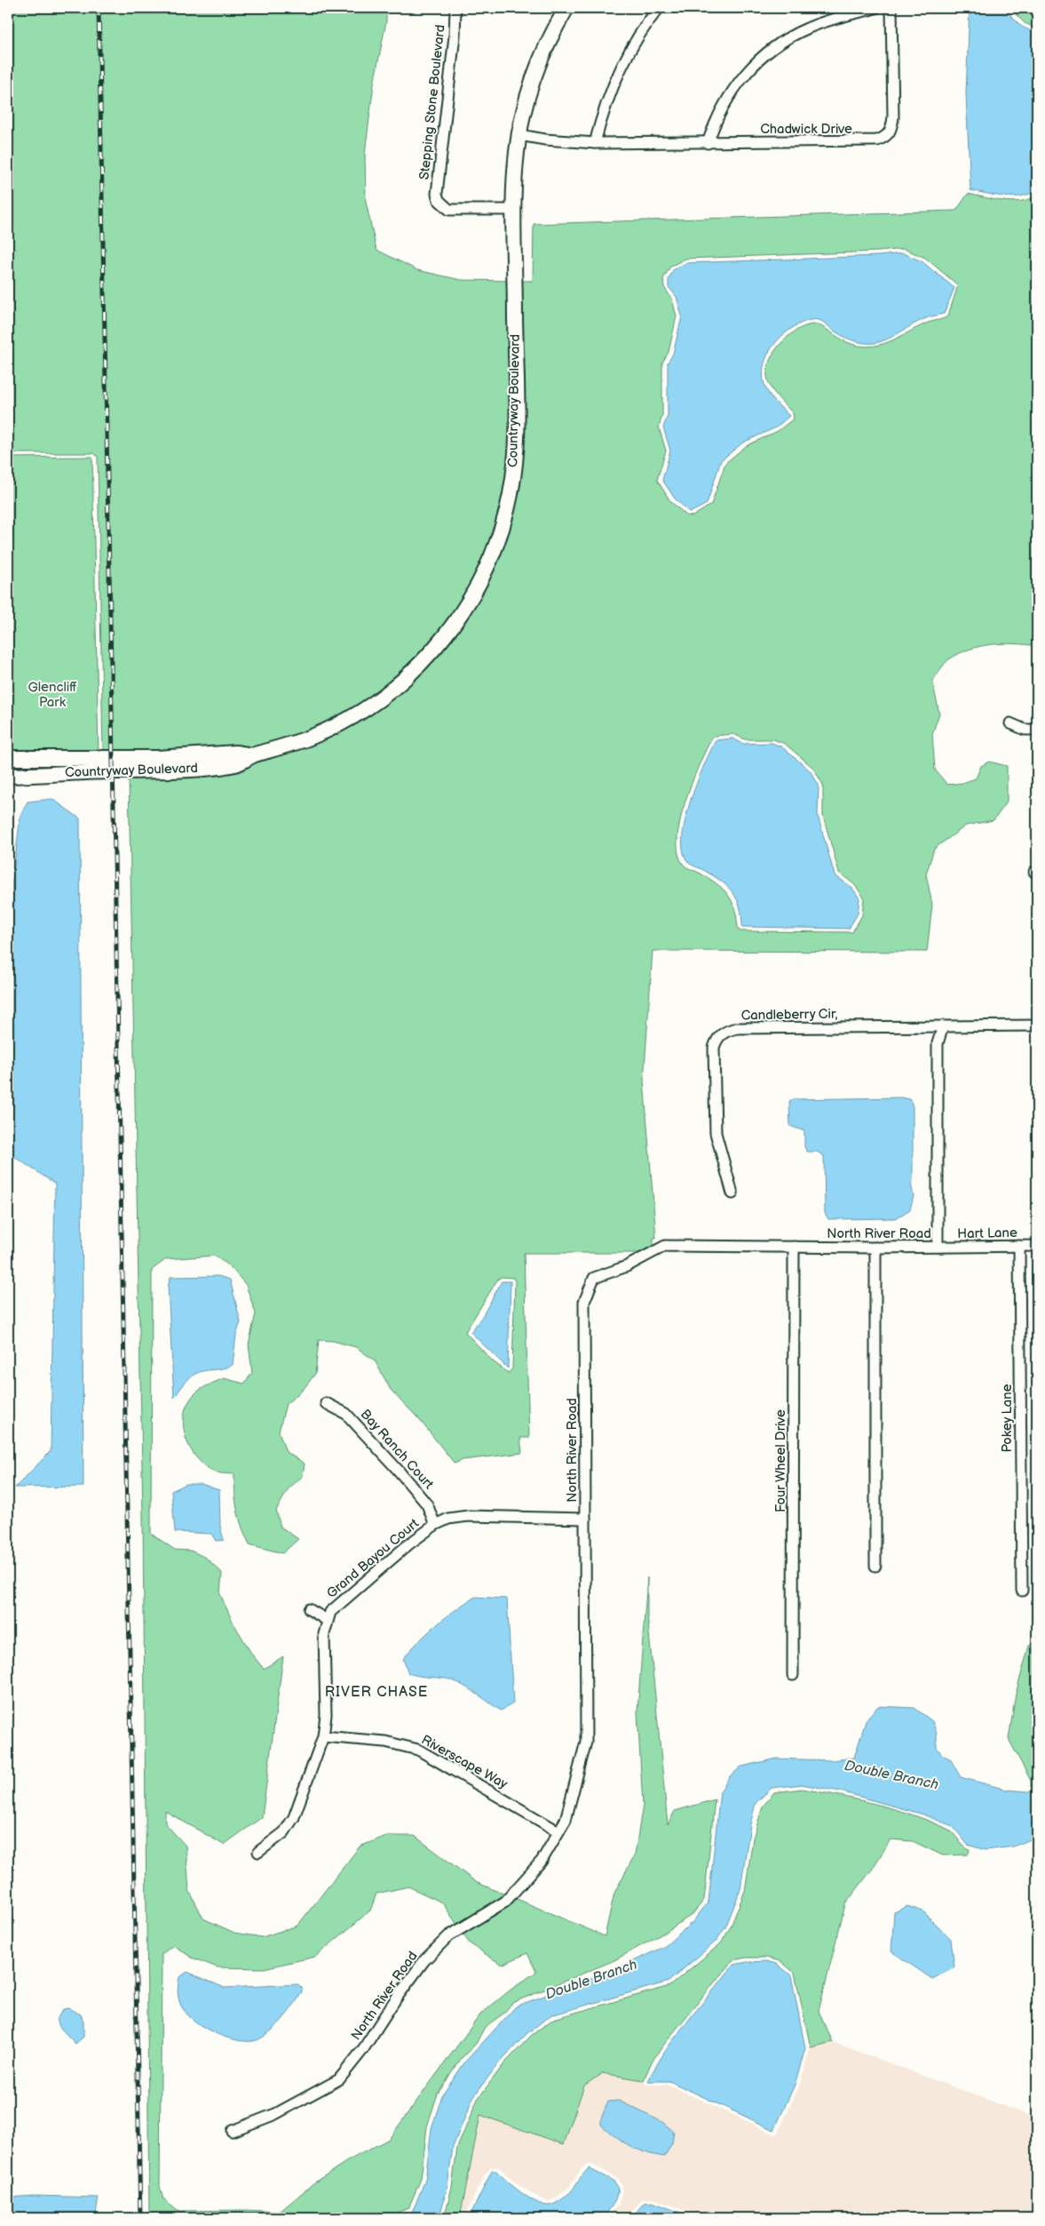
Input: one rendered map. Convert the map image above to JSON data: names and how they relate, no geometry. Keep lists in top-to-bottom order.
{
  "streets": {
    "street": [
      "Stepping Stone Boulevard",
      "Chadwick Drive",
      "Countryway Boulevard",
      "Candleberry Cir,",
      "North River Road",
      "Hart Lane",
      "Pokey Lane",
      "Bay Ranch Court",
      "Four Wheel Drive",
      "Grand Bayou Court",
      "Riverscape Way"
    ]
  },
  "crossings": [
    ["Stepping Stone Boulevard", "Countryway Boulevard"],
    ["Chadwick Drive", "Countryway Boulevard"],
    ["Candleberry Cir,", "North River Road"],
    ["North River Road", "Hart Lane"],
    ["North River Road", "Four Wheel Drive"],
    ["North River Road", "Grand Bayou Court"],
    ["North River Road", "Riverscape Way"],
    ["Hart Lane", "Pokey Lane"],
    ["Bay Ranch Court", "Grand Bayou Court"],
    ["Grand Bayou Court", "Riverscape Way"]
  ],
  "districts": ["RIVER CHASE"],
  "water": ["Double Branch"],
  "parks": ["Glencliff Park"]
}
